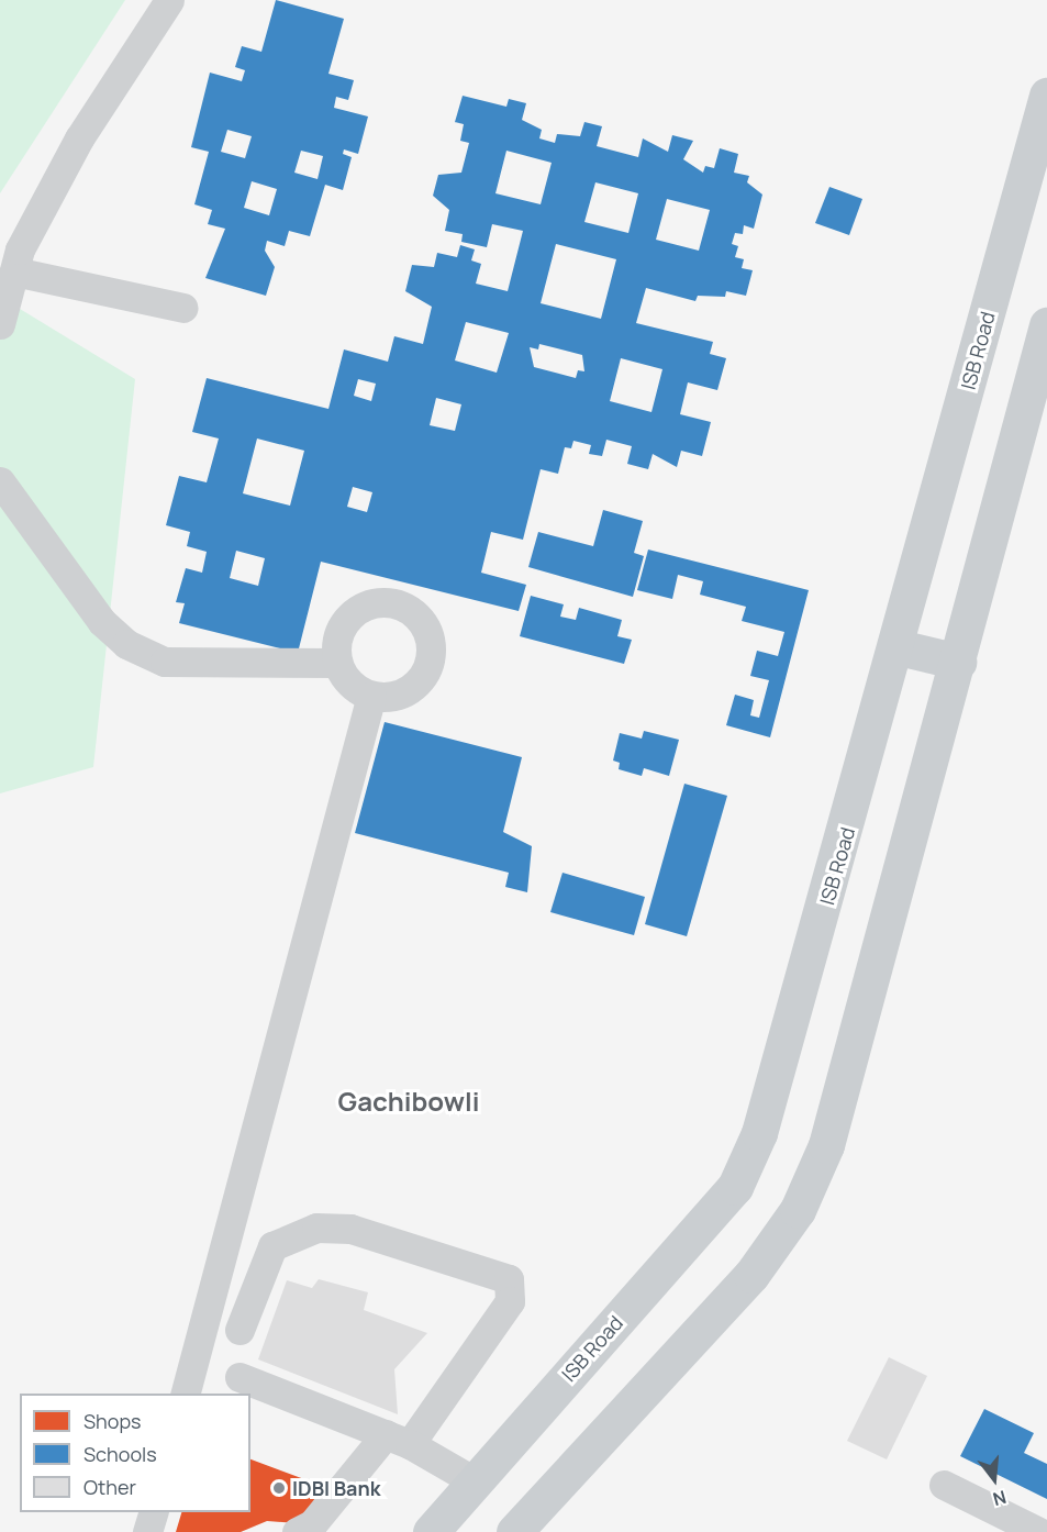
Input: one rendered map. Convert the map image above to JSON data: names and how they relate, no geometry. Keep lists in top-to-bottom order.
{
  "streets": {
    "main road": ["ISB Road"]
  },
  "districts": ["Gachibowli"],
  "places": ["IDBI Bank"],
  "legend": ["Shops", "Schools", "Other"],
  "north": "bottom"
}
